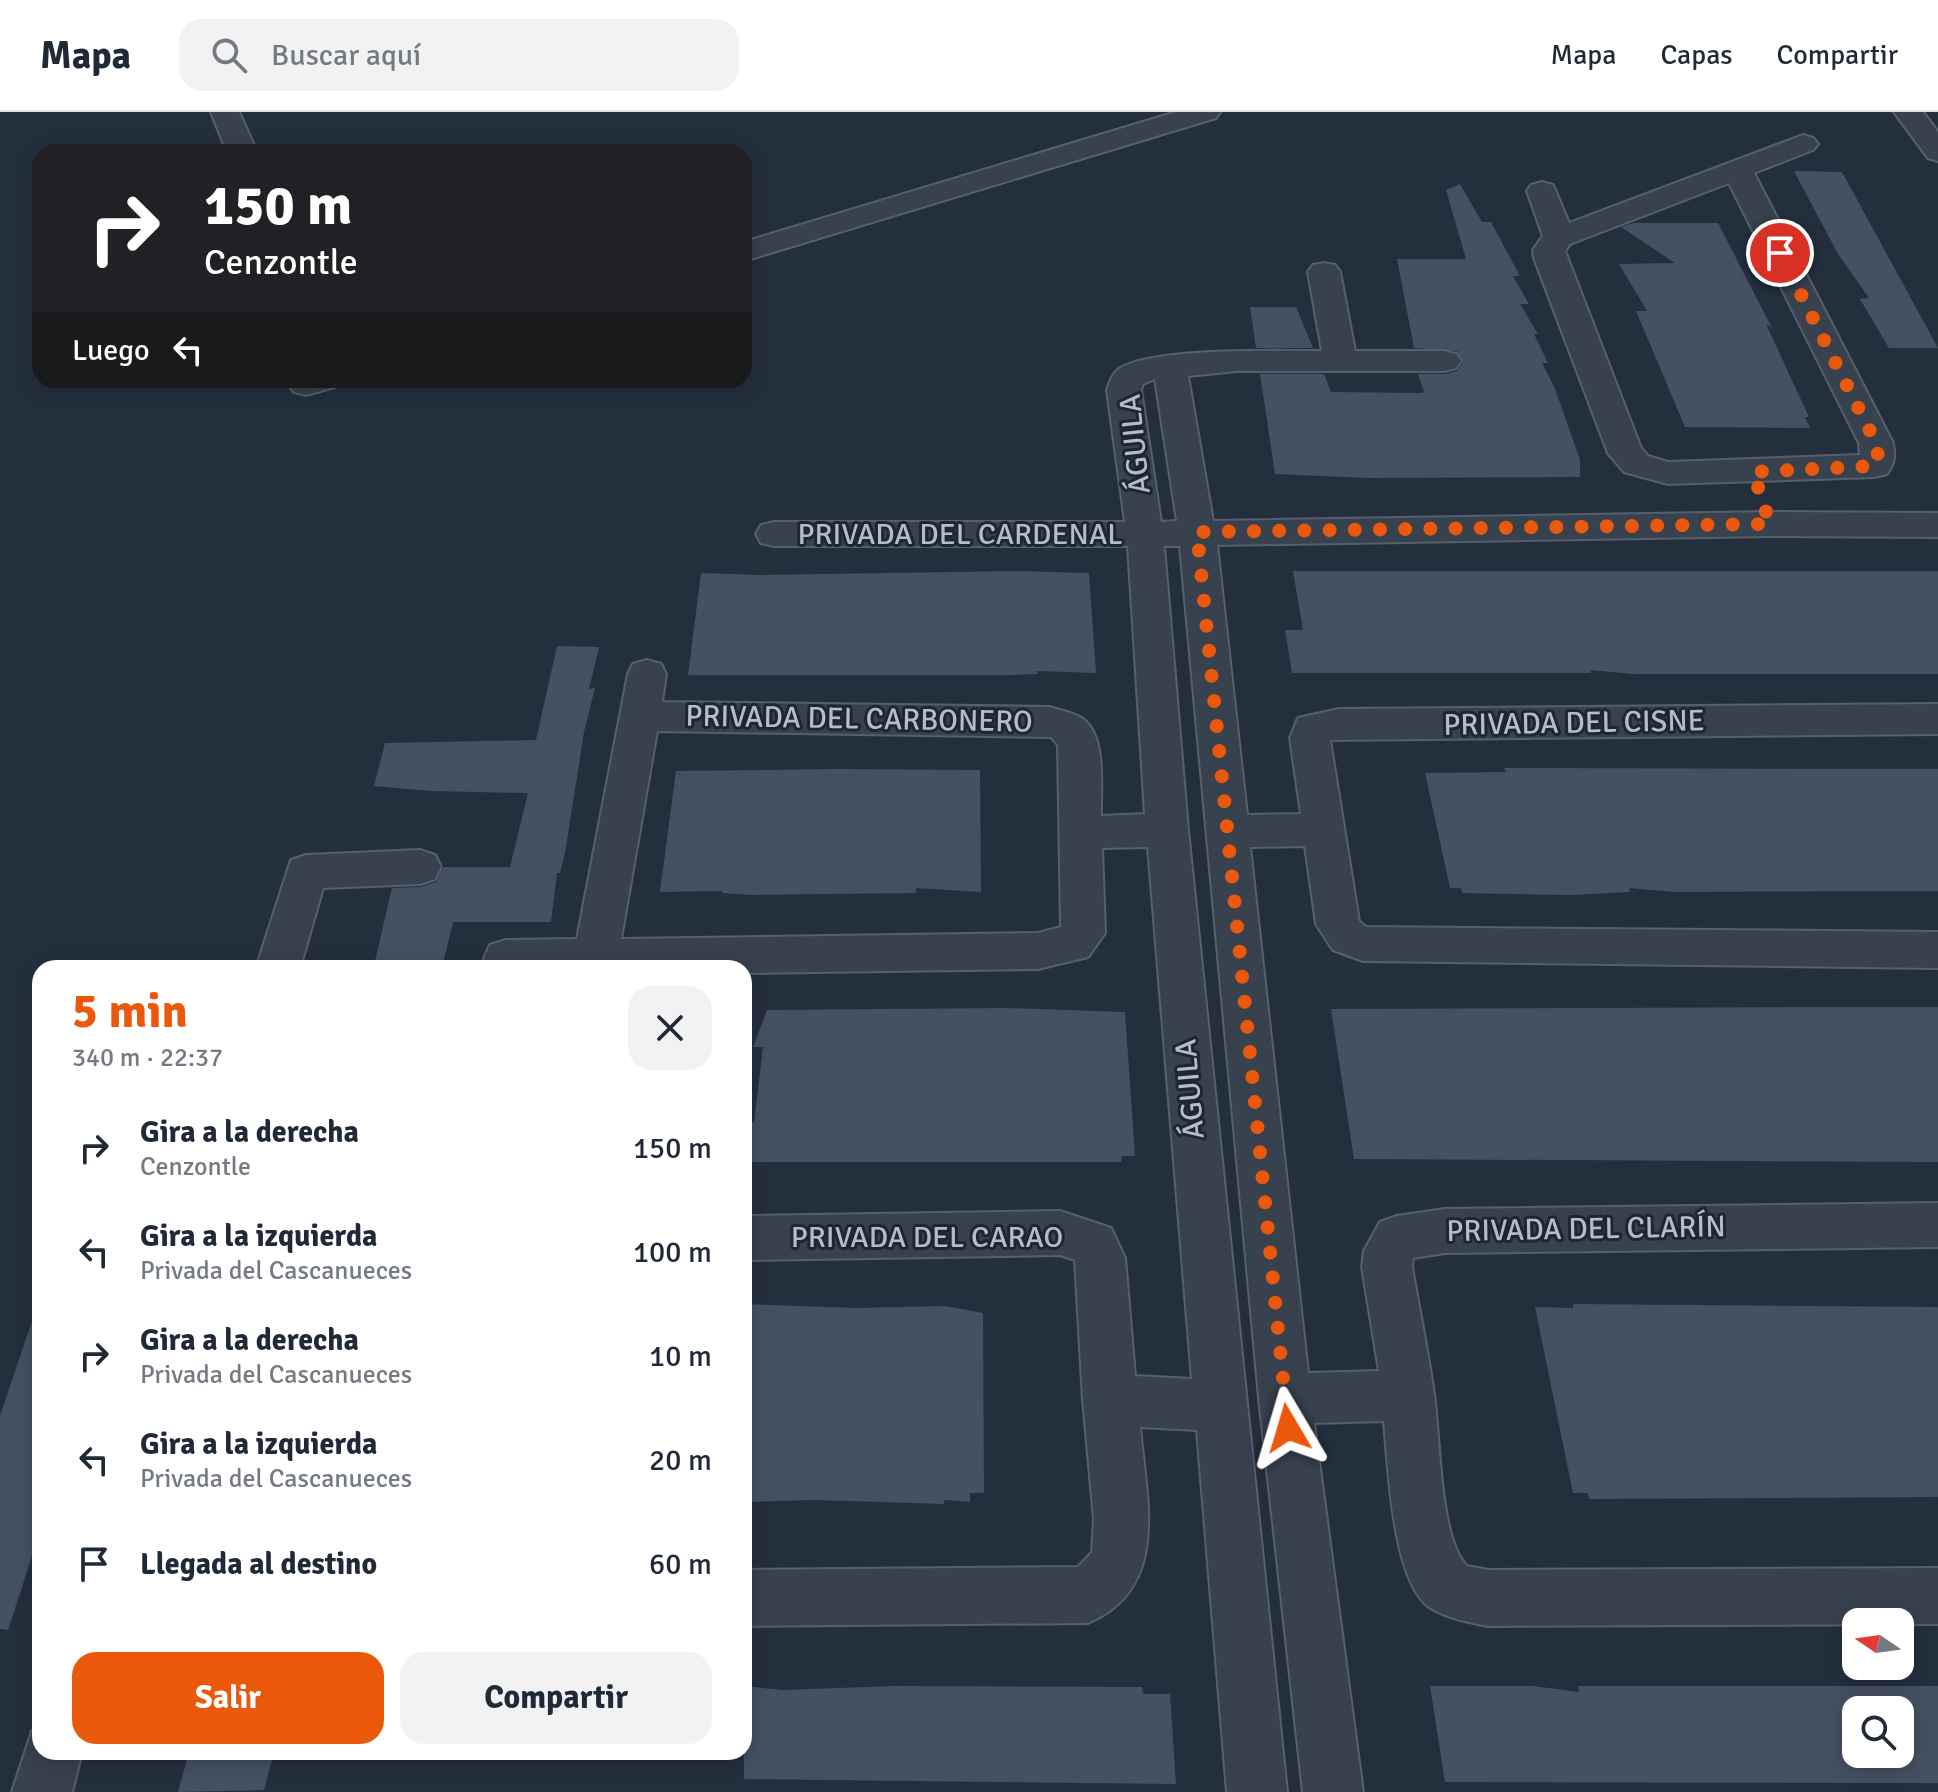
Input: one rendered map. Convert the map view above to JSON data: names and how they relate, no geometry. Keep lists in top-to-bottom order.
{
  "streets": {
    "street": [
      "ÁGUILA",
      "PRIVADA DEL CARDENAL",
      "PRIVADA DEL CARBONERO",
      "PRIVADA DEL CISNE",
      "PRIVADA DEL CLARÍN",
      "PRIVADA DEL CARAO"
    ]
  },
  "crossings": [
    ["ÁGUILA", "PRIVADA DEL CARDENAL"]
  ],
  "north": "left",
  "page": {
    "header": "Mapa",
    "search": "Buscar aquí",
    "nav": ["Mapa", "Capas", "Compartir"],
    "turn": ["150 m", "Cenzontle"],
    "then": "Luego",
    "heading": ["5 min", "340 m · 22:37"],
    "list": [
      {
        "name": "Gira a la derecha",
        "note": "Cenzontle",
        "value": "150 m"
      },
      {
        "name": "Gira a la izquierda",
        "note": "Privada del Cascanueces",
        "value": "100 m"
      },
      {
        "name": "Gira a la derecha",
        "note": "Privada del Cascanueces",
        "value": "10 m"
      },
      {
        "name": "Gira a la izquierda",
        "note": "Privada del Cascanueces",
        "value": "20 m"
      },
      {
        "name": "Llegada al destino",
        "value": "60 m"
      }
    ],
    "buttons": ["Salir", "Compartir"]
  }
}
